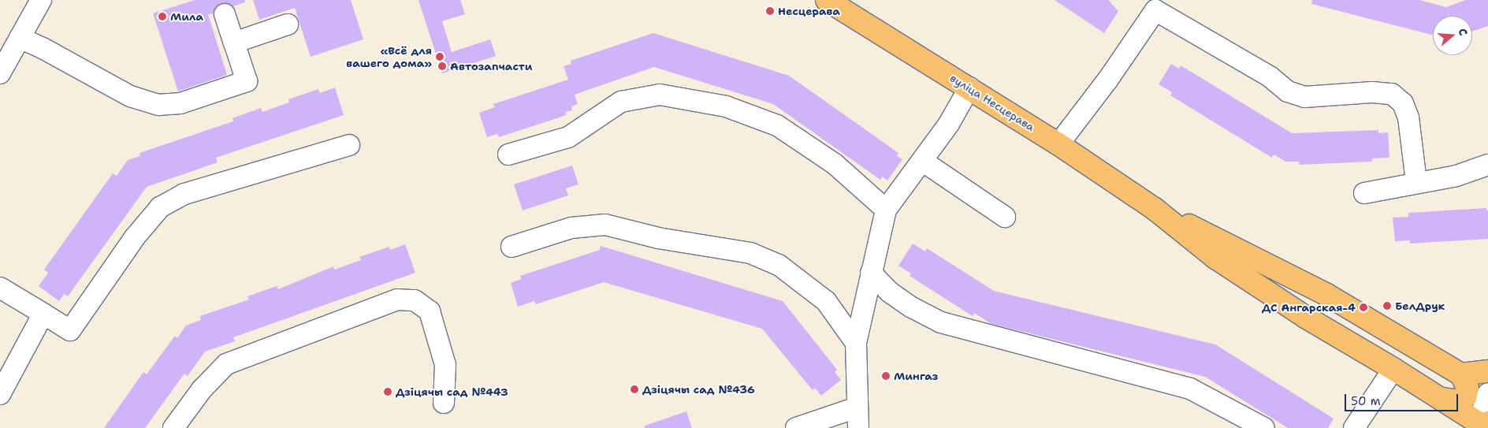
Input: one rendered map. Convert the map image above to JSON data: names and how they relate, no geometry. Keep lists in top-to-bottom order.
{
  "streets": {
    "main road": ["вуліца Несцерава"]
  },
  "places": [
    "Несцерава",
    "Мила",
    "«Всё для вашего дома»",
    "Автозапчасти",
    "БелДрук",
    "ДС Ангарская-4",
    "Мингаз",
    "Дзіцячы сад №436",
    "Дзіцячы сад №443"
  ],
  "scale_bar": "50 m",
  "north": "right"
}
